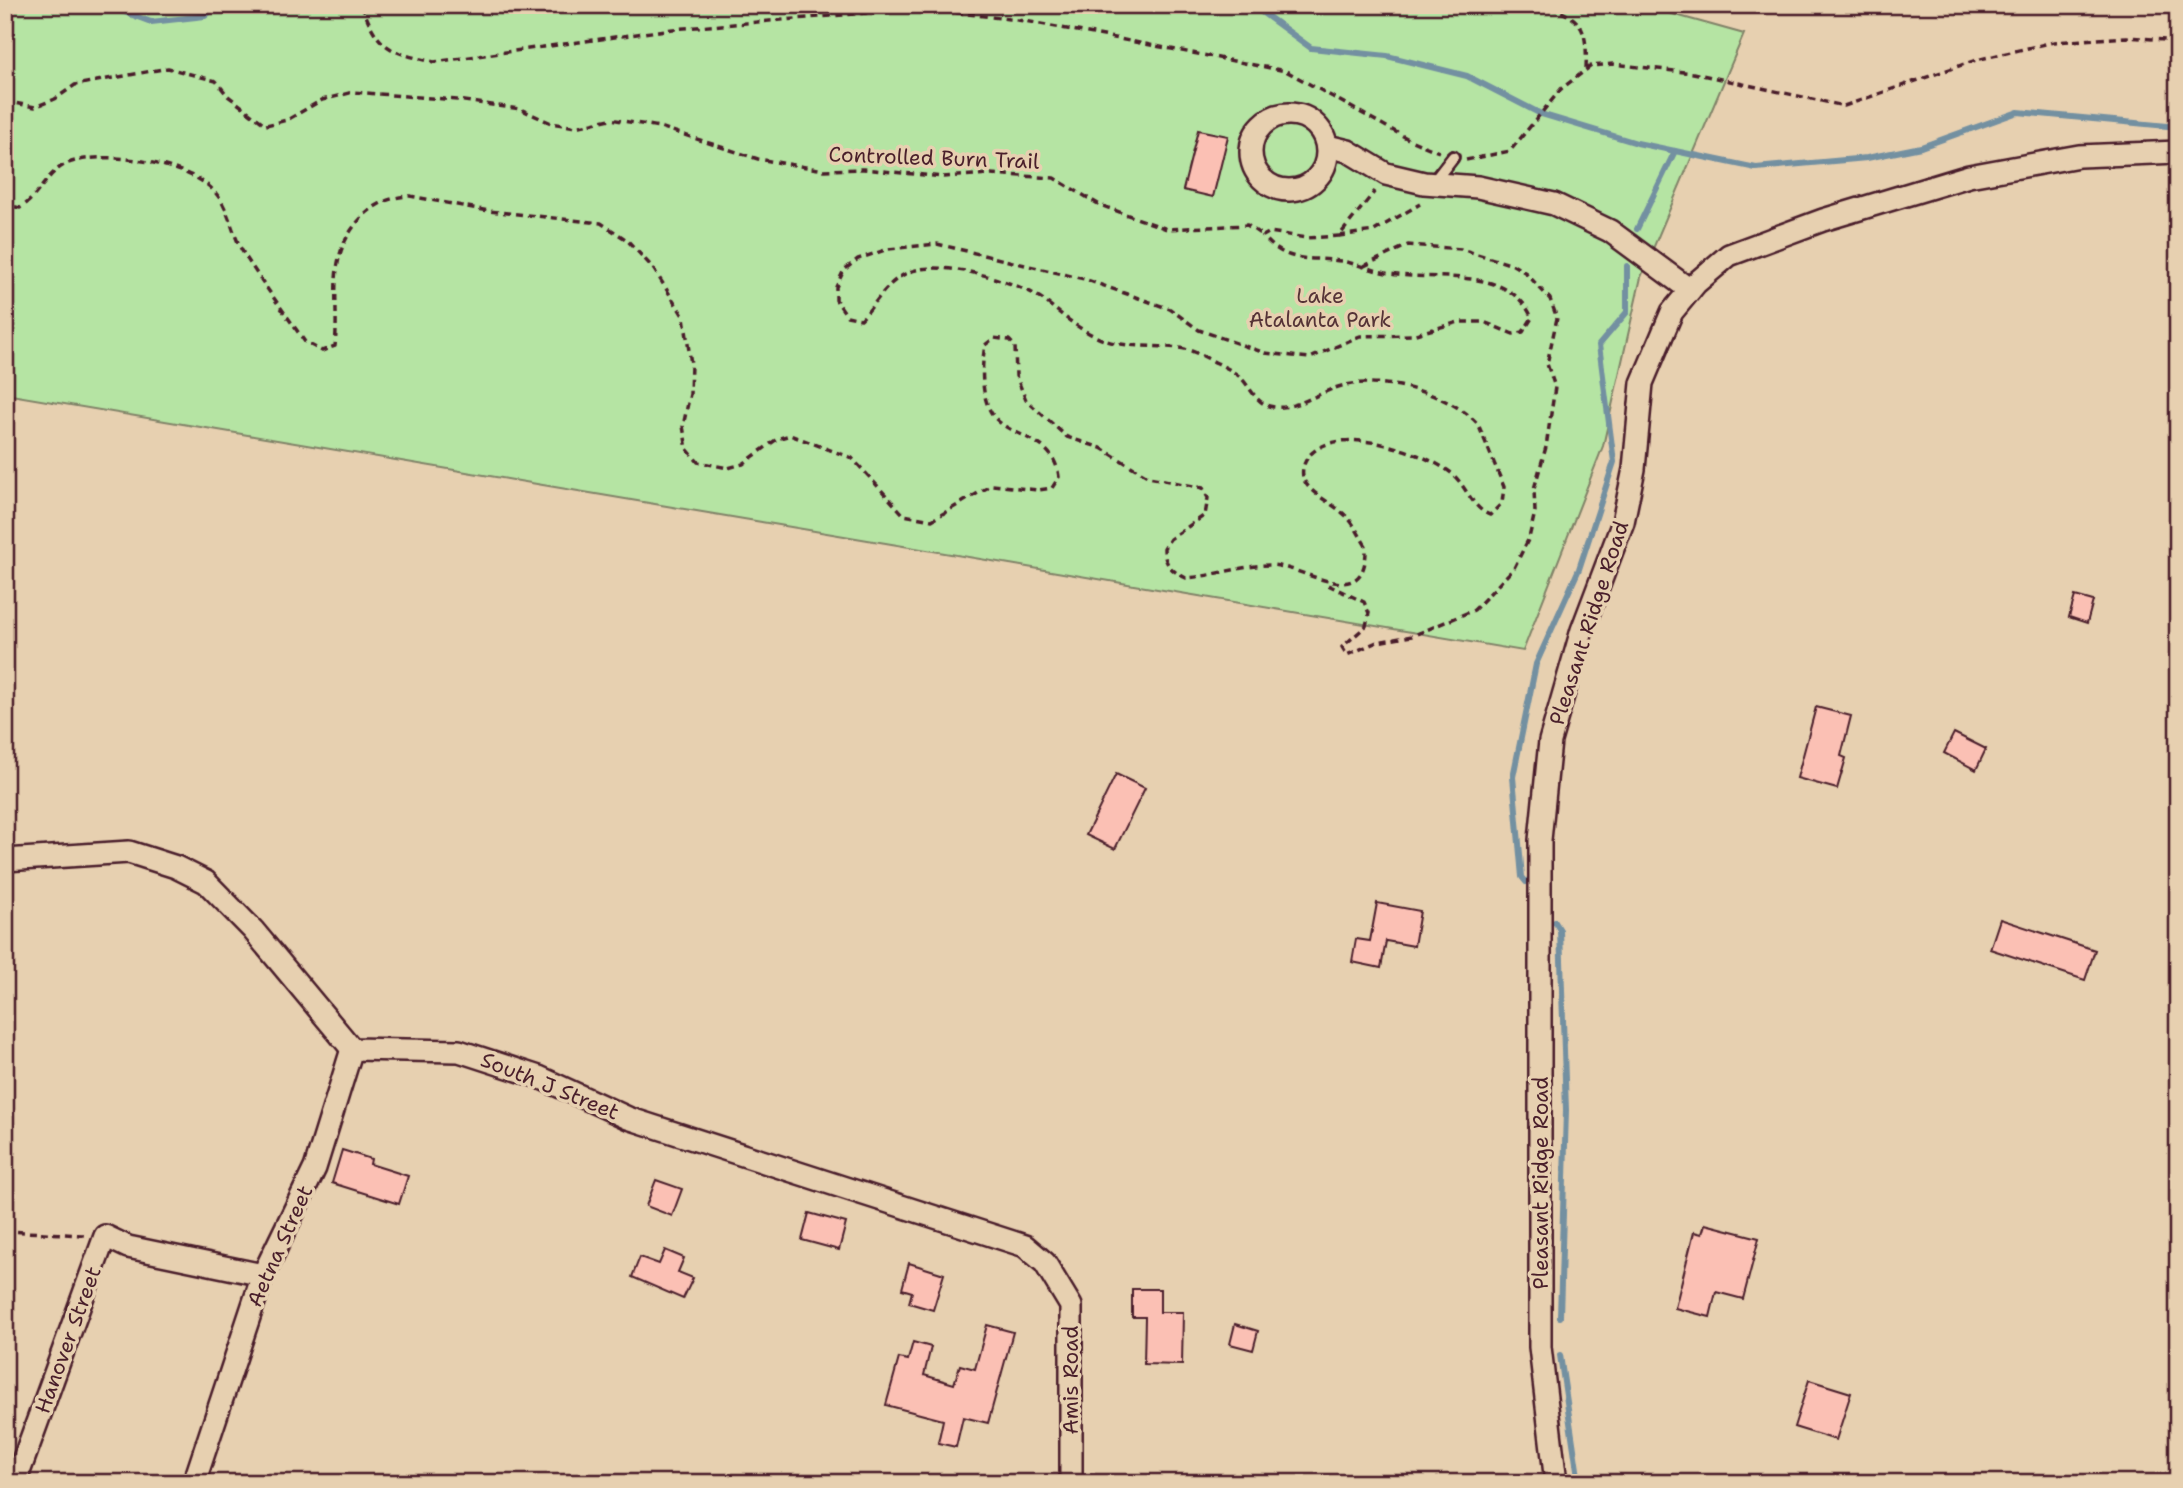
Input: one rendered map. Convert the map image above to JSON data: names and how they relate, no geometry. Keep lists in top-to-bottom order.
{
  "streets": {
    "street": [
      "Pleasant Ridge Road",
      "South J Street",
      "Aetna Street",
      "Hanover Street",
      "Amis Road"
    ],
    "path": ["Controlled Burn Trail"]
  },
  "crossings": [
    ["South J Street", "Aetna Street"],
    ["South J Street", "Amis Road"]
  ],
  "parks": ["Lake Atalanta Park"]
}
